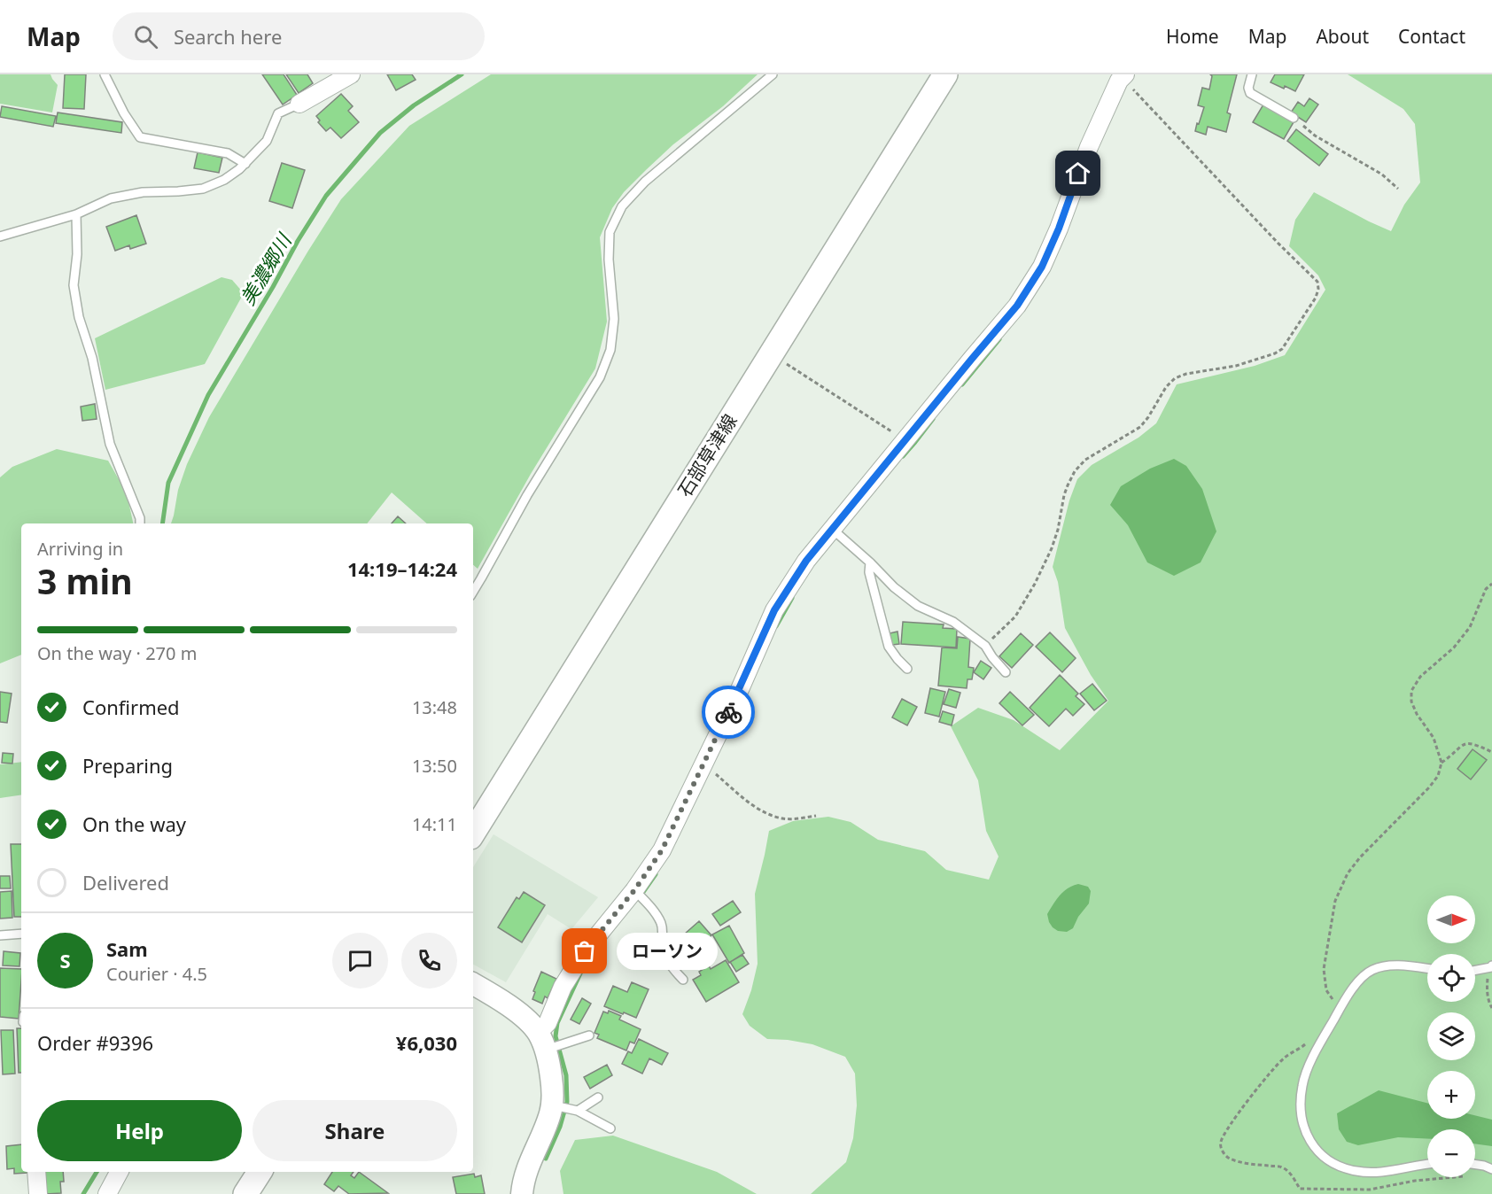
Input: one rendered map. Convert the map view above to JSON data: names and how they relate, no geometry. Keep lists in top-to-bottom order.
{
  "streets": {
    "main road": ["石部草津線"]
  },
  "water": ["美濃郷川"],
  "places": ["ローソン"],
  "north": "right",
  "page": {
    "header": "Map",
    "search": "Search here",
    "nav": [
      "Home",
      "Map",
      "About",
      "Contact"
    ],
    "heading": ["3 min", "Arriving in", "14:19–14:24"],
    "panel": [
      "Sam",
      "Courier · 4.5",
      "Order #9396",
      "¥6,030"
    ],
    "bar": "On the way · 270 m",
    "list": [
      ["Confirmed", "13:48"],
      ["Preparing", "13:50"],
      ["On the way", "14:11"],
      "Delivered"
    ],
    "map_buttons": ["+", "−"],
    "bubble": "ローソン",
    "round": "S",
    "buttons": ["Help", "Share"]
  }
}
